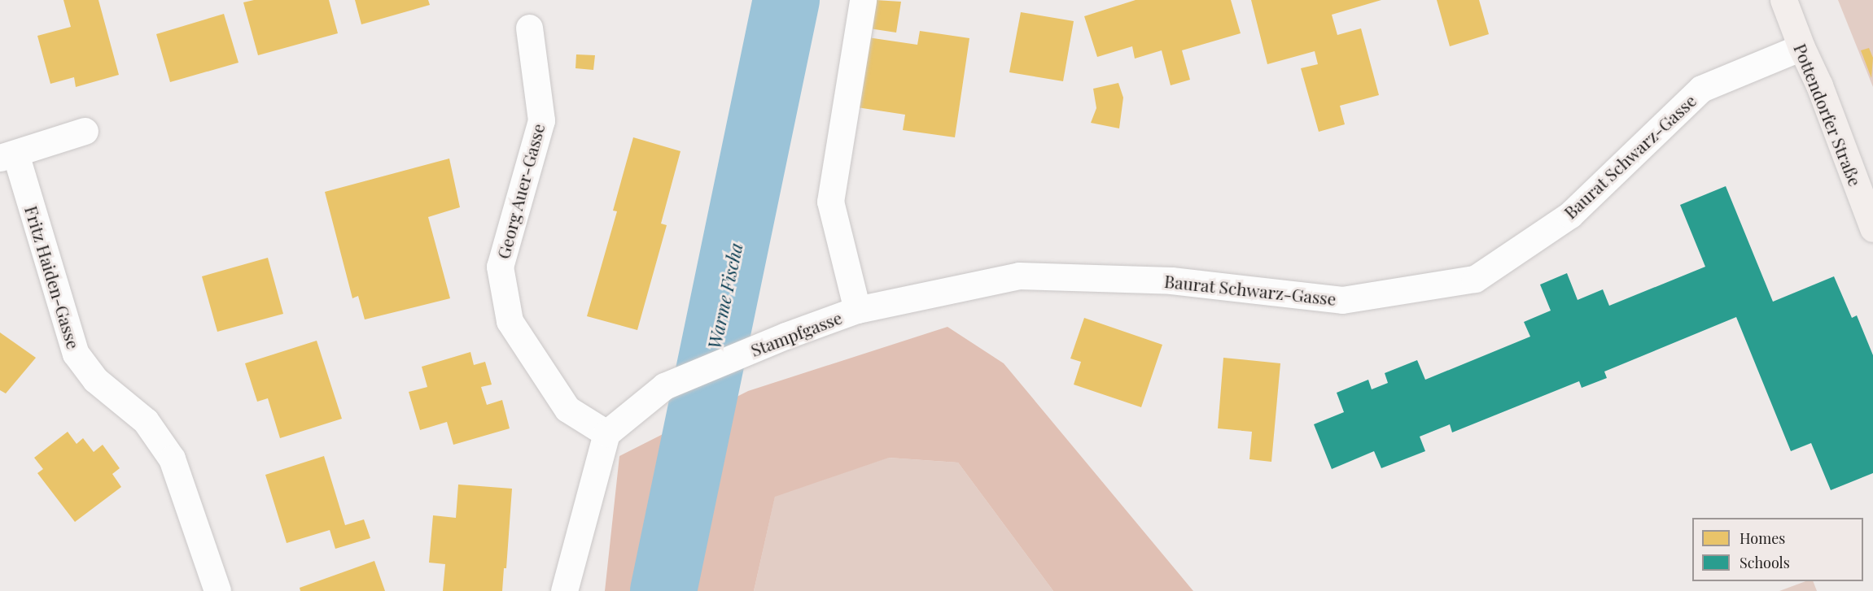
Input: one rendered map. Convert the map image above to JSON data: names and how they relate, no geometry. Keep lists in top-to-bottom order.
{
  "streets": {
    "main road": ["Pottendorfer Straße"],
    "street": [
      "Baurat Schwarz-Gasse",
      "Georg Auer-Gasse",
      "Fritz Haiden-Gasse",
      "Stampfgasse"
    ]
  },
  "crossings": [
    ["Pottendorfer Straße", "Baurat Schwarz-Gasse"],
    ["Baurat Schwarz-Gasse", "Stampfgasse"],
    ["Georg Auer-Gasse", "Stampfgasse"]
  ],
  "water": ["Warme Fischa"],
  "legend": ["Homes", "Schools"]
}
